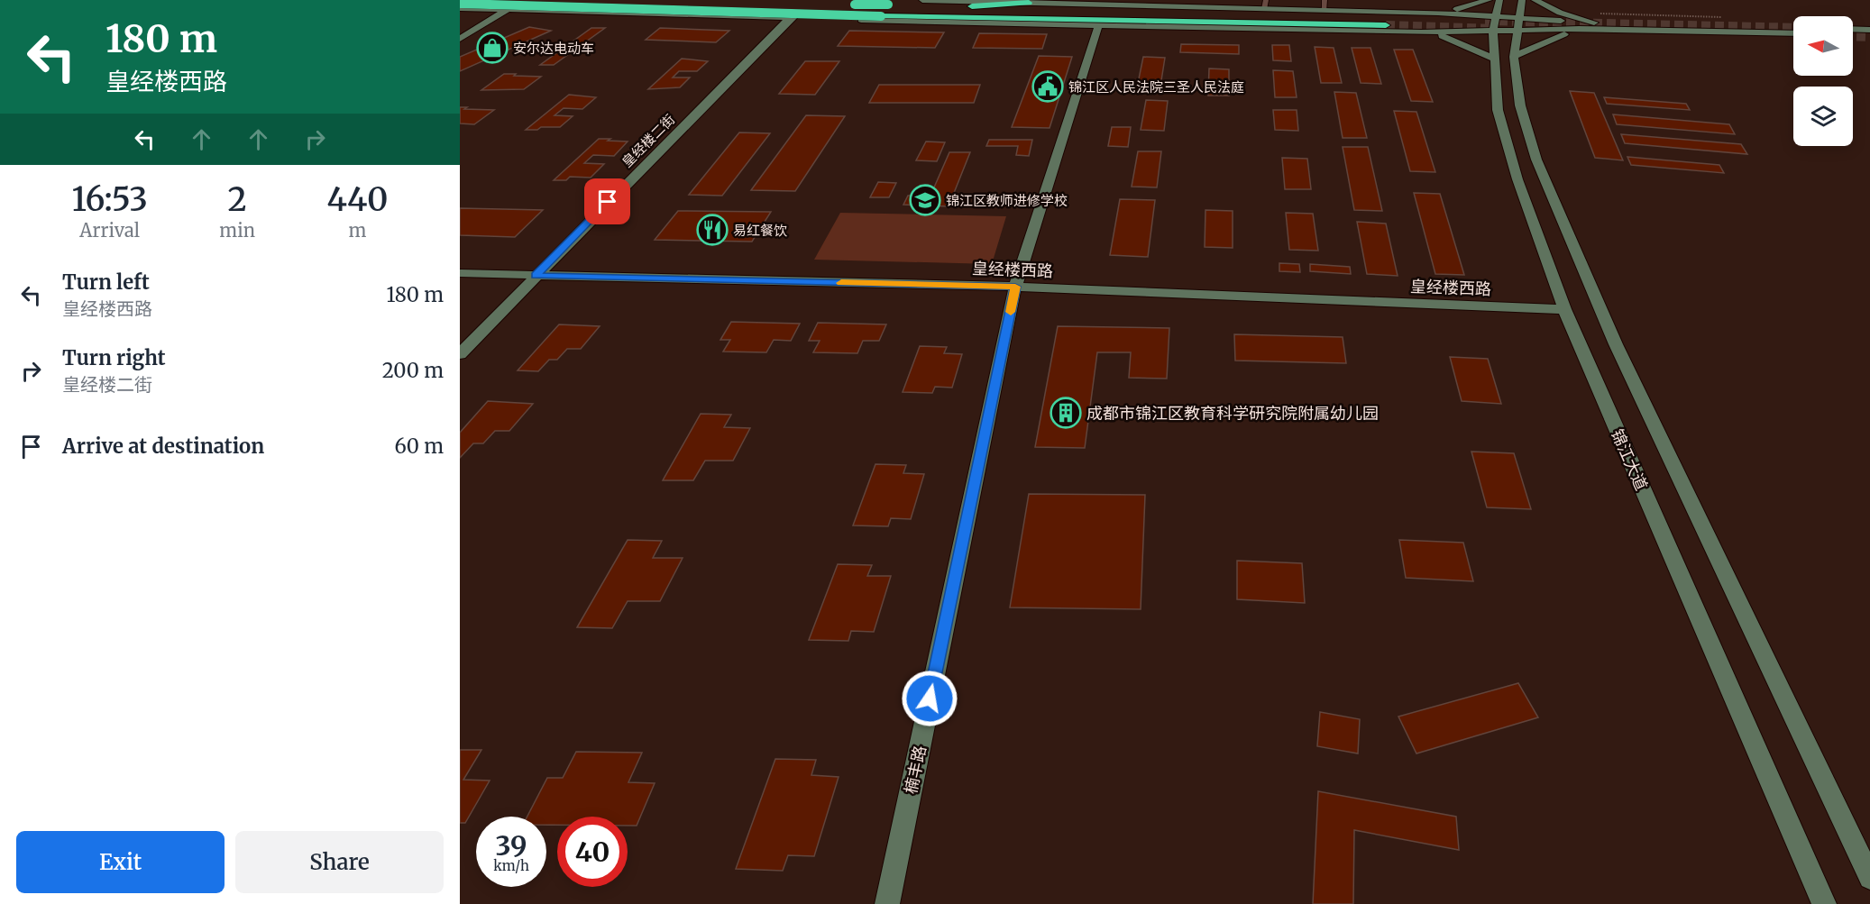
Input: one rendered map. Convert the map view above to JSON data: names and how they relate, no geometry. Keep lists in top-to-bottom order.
{
  "streets": {
    "main road": [
      "皇经楼二街",
      "皇经楼西路",
      "锦江大道",
      "楠丰路"
    ]
  },
  "crossings": [
    ["皇经楼二街", "皇经楼西路"],
    ["皇经楼西路", "锦江大道"],
    ["皇经楼西路", "楠丰路"]
  ],
  "places": {
    "shop": ["安尔达电动车"],
    "public building": ["锦江区人民法院三圣人民法庭"],
    "school or university": ["锦江区教师进修学校"],
    "restaurant": ["易红餐饮"],
    "building": ["成都市锦江区教育科学研究院附属幼儿园"]
  },
  "north": "left",
  "page": {
    "turn": ["180 m", "皇经楼西路"],
    "eta": [
      "16:53",
      "Arrival",
      "2",
      "min",
      "440",
      "m"
    ],
    "list": [
      {
        "name": "Turn left",
        "note": "皇经楼西路",
        "value": "180 m"
      },
      {
        "name": "Turn right",
        "note": "皇经楼二街",
        "value": "200 m"
      },
      {
        "name": "Arrive at destination",
        "value": "60 m"
      }
    ],
    "speed": "39 km/h",
    "limit": "40",
    "buttons": ["Exit", "Share"]
  }
}
